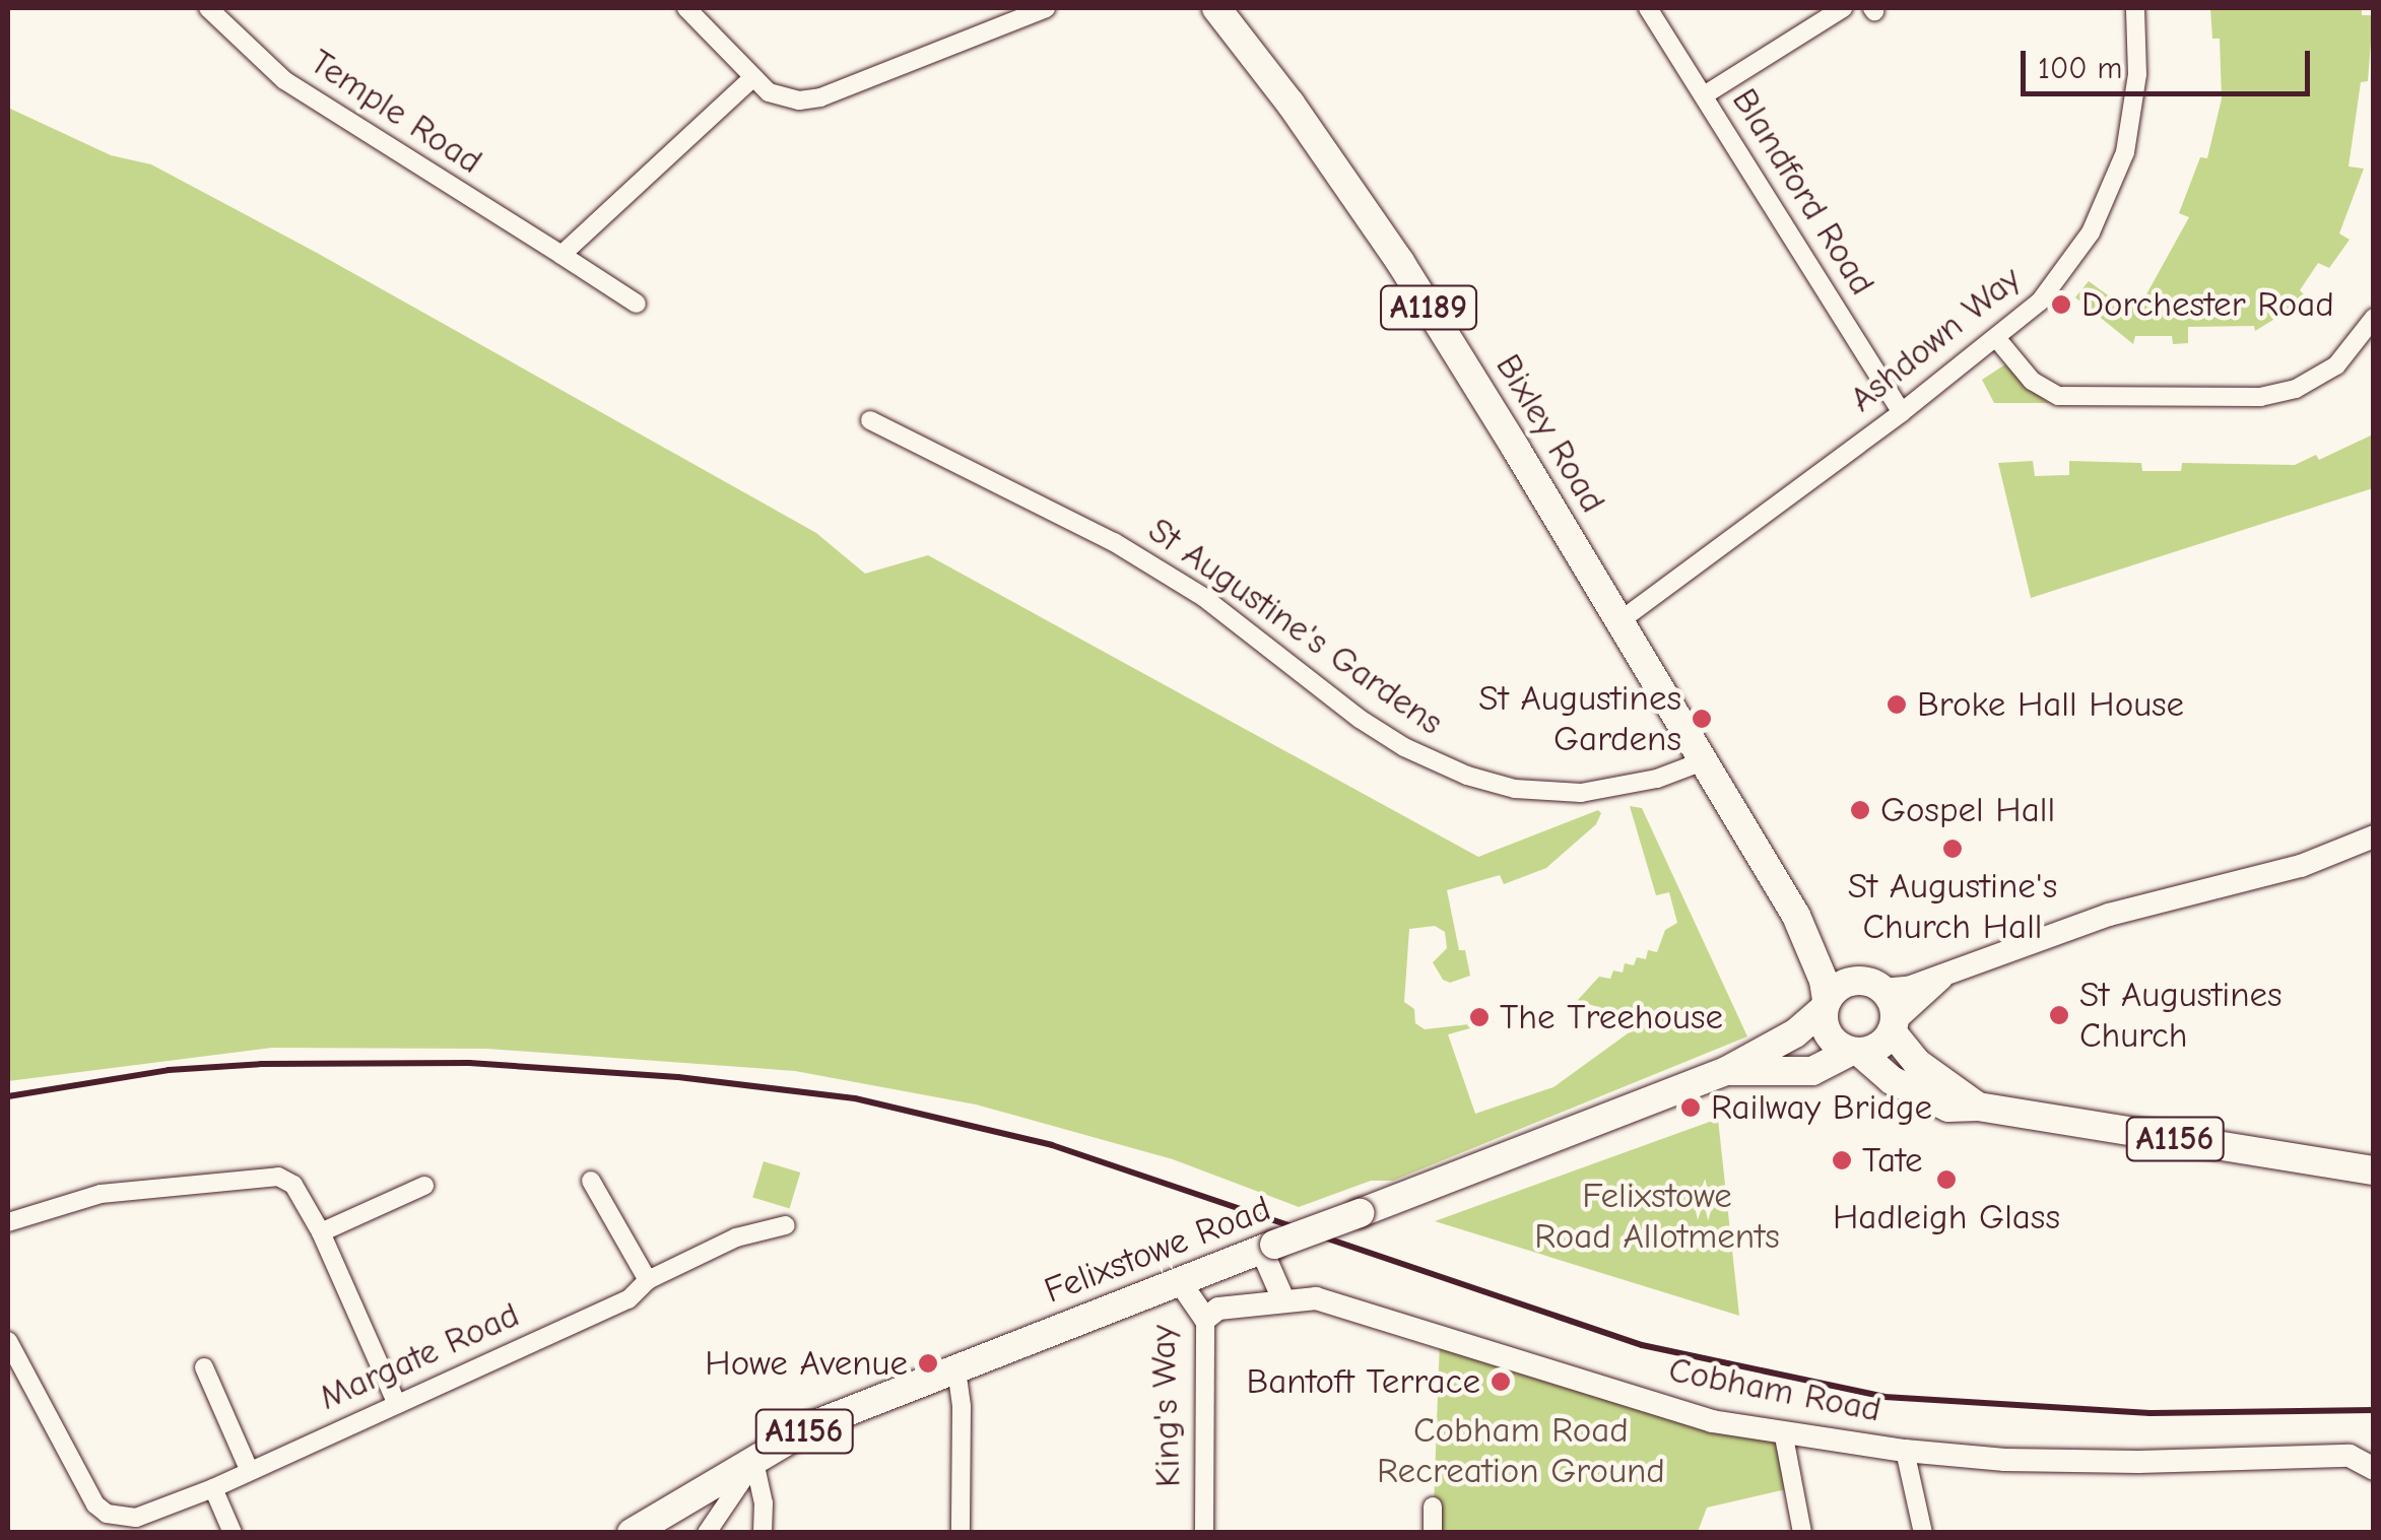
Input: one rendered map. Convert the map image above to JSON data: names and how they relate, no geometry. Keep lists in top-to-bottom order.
{
  "streets": {
    "main road": [
      "A1189",
      "Bixley Road",
      "A1156",
      "Felixstowe Road"
    ],
    "street": [
      "Temple Road",
      "Blandford Road",
      "Ashdown Way",
      "St Augustine's Gardens",
      "Margate Road",
      "Cobham Road",
      "King's Way"
    ]
  },
  "crossings": [
    ["Blandford Road", "Ashdown Way"],
    ["Ashdown Way", "Bixley Road"],
    ["Bixley Road", "St Augustine's Gardens"],
    ["Bixley Road", "A1156"],
    ["Bixley Road", "Felixstowe Road"],
    ["A1156", "Felixstowe Road"],
    ["Felixstowe Road", "King's Way"],
    ["Cobham Road", "King's Way"]
  ],
  "parks": ["Felixstowe Road Allotments", "Cobham Road Recreation Ground"],
  "places": [
    "Dorchester Road",
    "Broke Hall House",
    "St Augustines Gardens",
    "Gospel Hall",
    "St Augustine's Church Hall",
    "St Augustines Church",
    "The Treehouse",
    "Railway Bridge",
    "Tate",
    "Hadleigh Glass",
    "Howe Avenue",
    "Bantoft Terrace"
  ],
  "scale_bar": "100 m"
}
